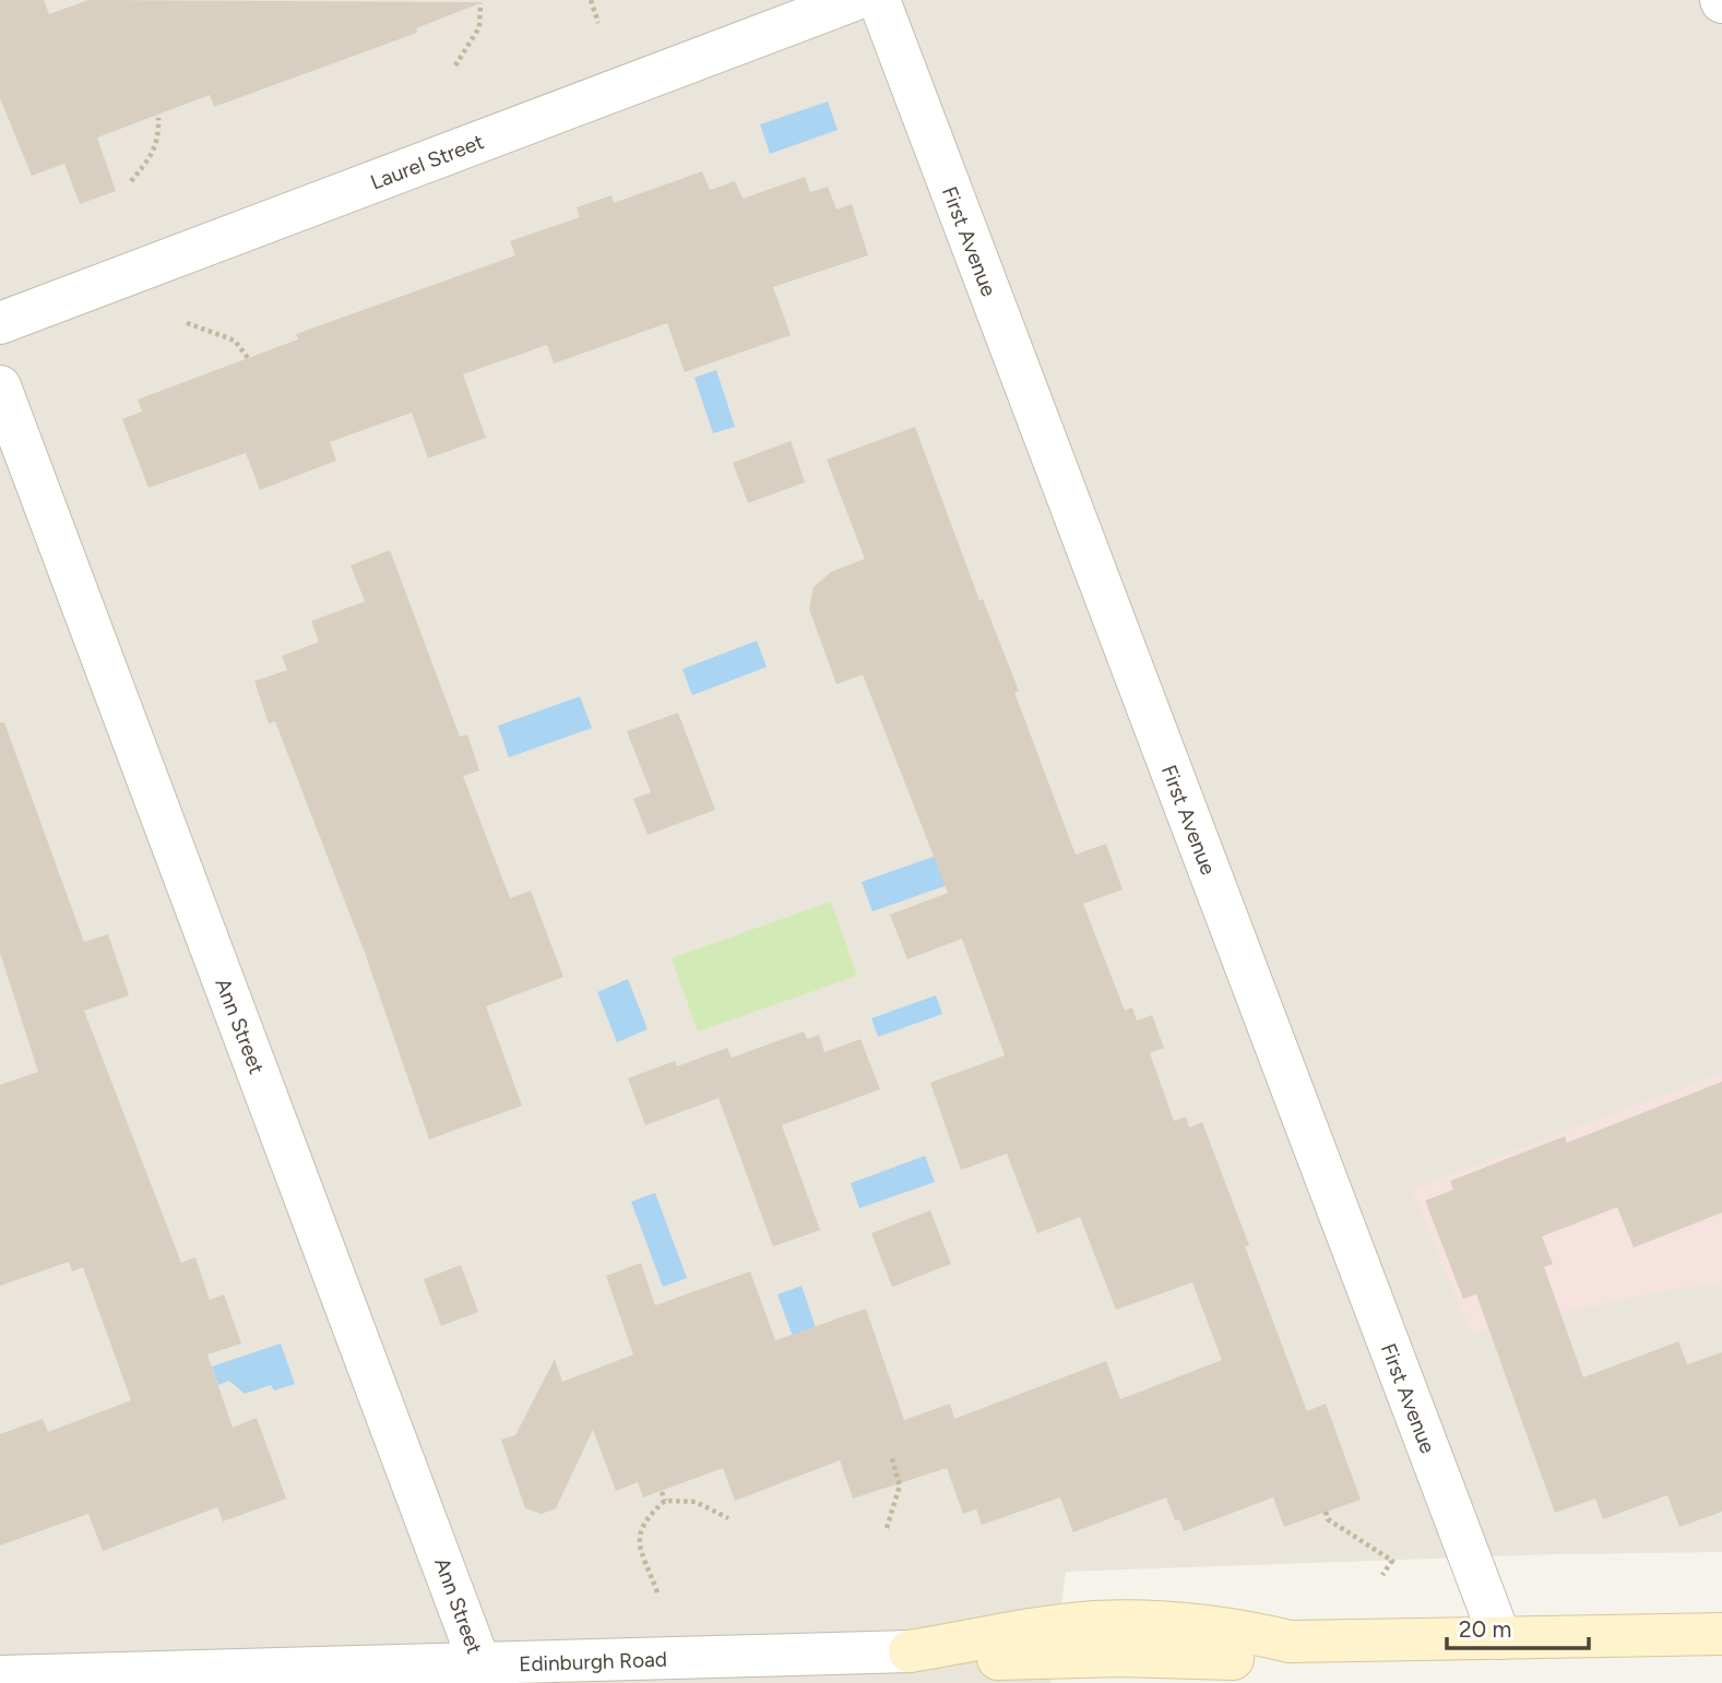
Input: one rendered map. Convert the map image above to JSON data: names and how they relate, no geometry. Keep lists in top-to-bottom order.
{
  "streets": {
    "street": [
      "Laurel Street",
      "First Avenue",
      "Ann Street",
      "Edinburgh Road"
    ]
  },
  "crossings": [
    ["Ann Street", "Edinburgh Road"]
  ],
  "scale_bar": "20 m"
}
